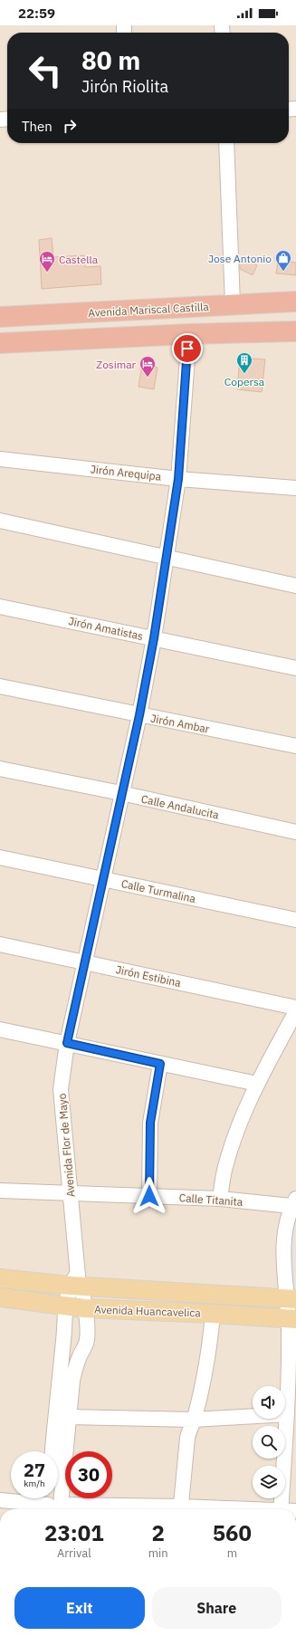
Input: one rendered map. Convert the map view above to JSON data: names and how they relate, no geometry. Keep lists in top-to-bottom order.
{
  "streets": {
    "highway": ["Avenida Mariscal Castilla"],
    "main road": ["Avenida Huancavelica"],
    "street": [
      "Jirón Arequipa",
      "Jirón Amatistas",
      "Jirón Ambar",
      "Calle Andalucita",
      "Calle Turmalina",
      "Jirón Estibina",
      "Avenida Flor de Mayo",
      "Calle Titanita"
    ]
  },
  "crossings": [
    ["Jirón Arequipa", "Avenida Flor de Mayo"],
    ["Jirón Amatistas", "Avenida Flor de Mayo"],
    ["Jirón Ambar", "Avenida Flor de Mayo"],
    ["Calle Andalucita", "Avenida Flor de Mayo"],
    ["Calle Turmalina", "Avenida Flor de Mayo"],
    ["Jirón Estibina", "Avenida Flor de Mayo"],
    ["Avenida Flor de Mayo", "Calle Titanita"],
    ["Avenida Flor de Mayo", "Avenida Huancavelica"]
  ],
  "places": {
    "shop": ["Jose Antonio"],
    "hotel": ["Castella", "Zosimar"],
    "building": ["Copersa"]
  },
  "page": {
    "status": "22:59",
    "turn": ["80 m", "Jirón Riolita"],
    "then": "Then",
    "speed": "27 km/h",
    "limit": "30",
    "eta": [
      "23:01",
      "Arrival",
      "2",
      "min",
      "560",
      "m"
    ],
    "buttons": ["Exit", "Share"]
  }
}
